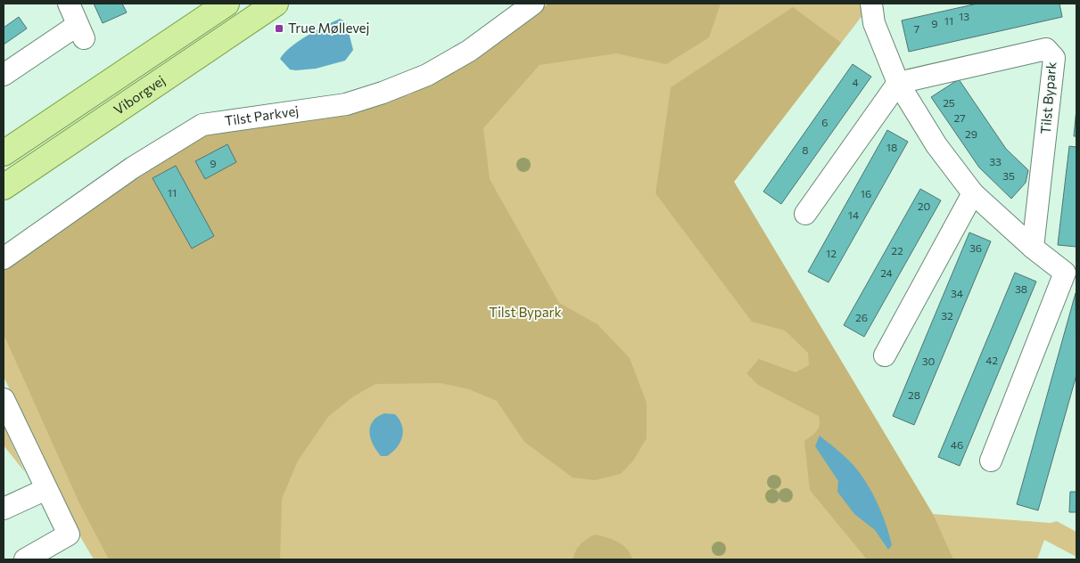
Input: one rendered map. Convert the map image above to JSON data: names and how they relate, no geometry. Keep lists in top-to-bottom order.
{
  "streets": {
    "main road": ["Viborgvej"],
    "street": ["Tilst Bypark", "Tilst Parkvej"]
  },
  "parks": ["Tilst Bypark"],
  "places": {
    "transit": ["True Møllevej"]
  },
  "house_numbers": [
    "13",
    "11",
    "9",
    "7",
    "4",
    "25",
    "27",
    "6",
    "29",
    "18",
    "8",
    "33",
    "9",
    "35",
    "11",
    "16",
    "20",
    "14",
    "36",
    "22",
    "12",
    "24",
    "38",
    "34",
    "32",
    "26",
    "42",
    "30",
    "28",
    "46"
  ]
}
